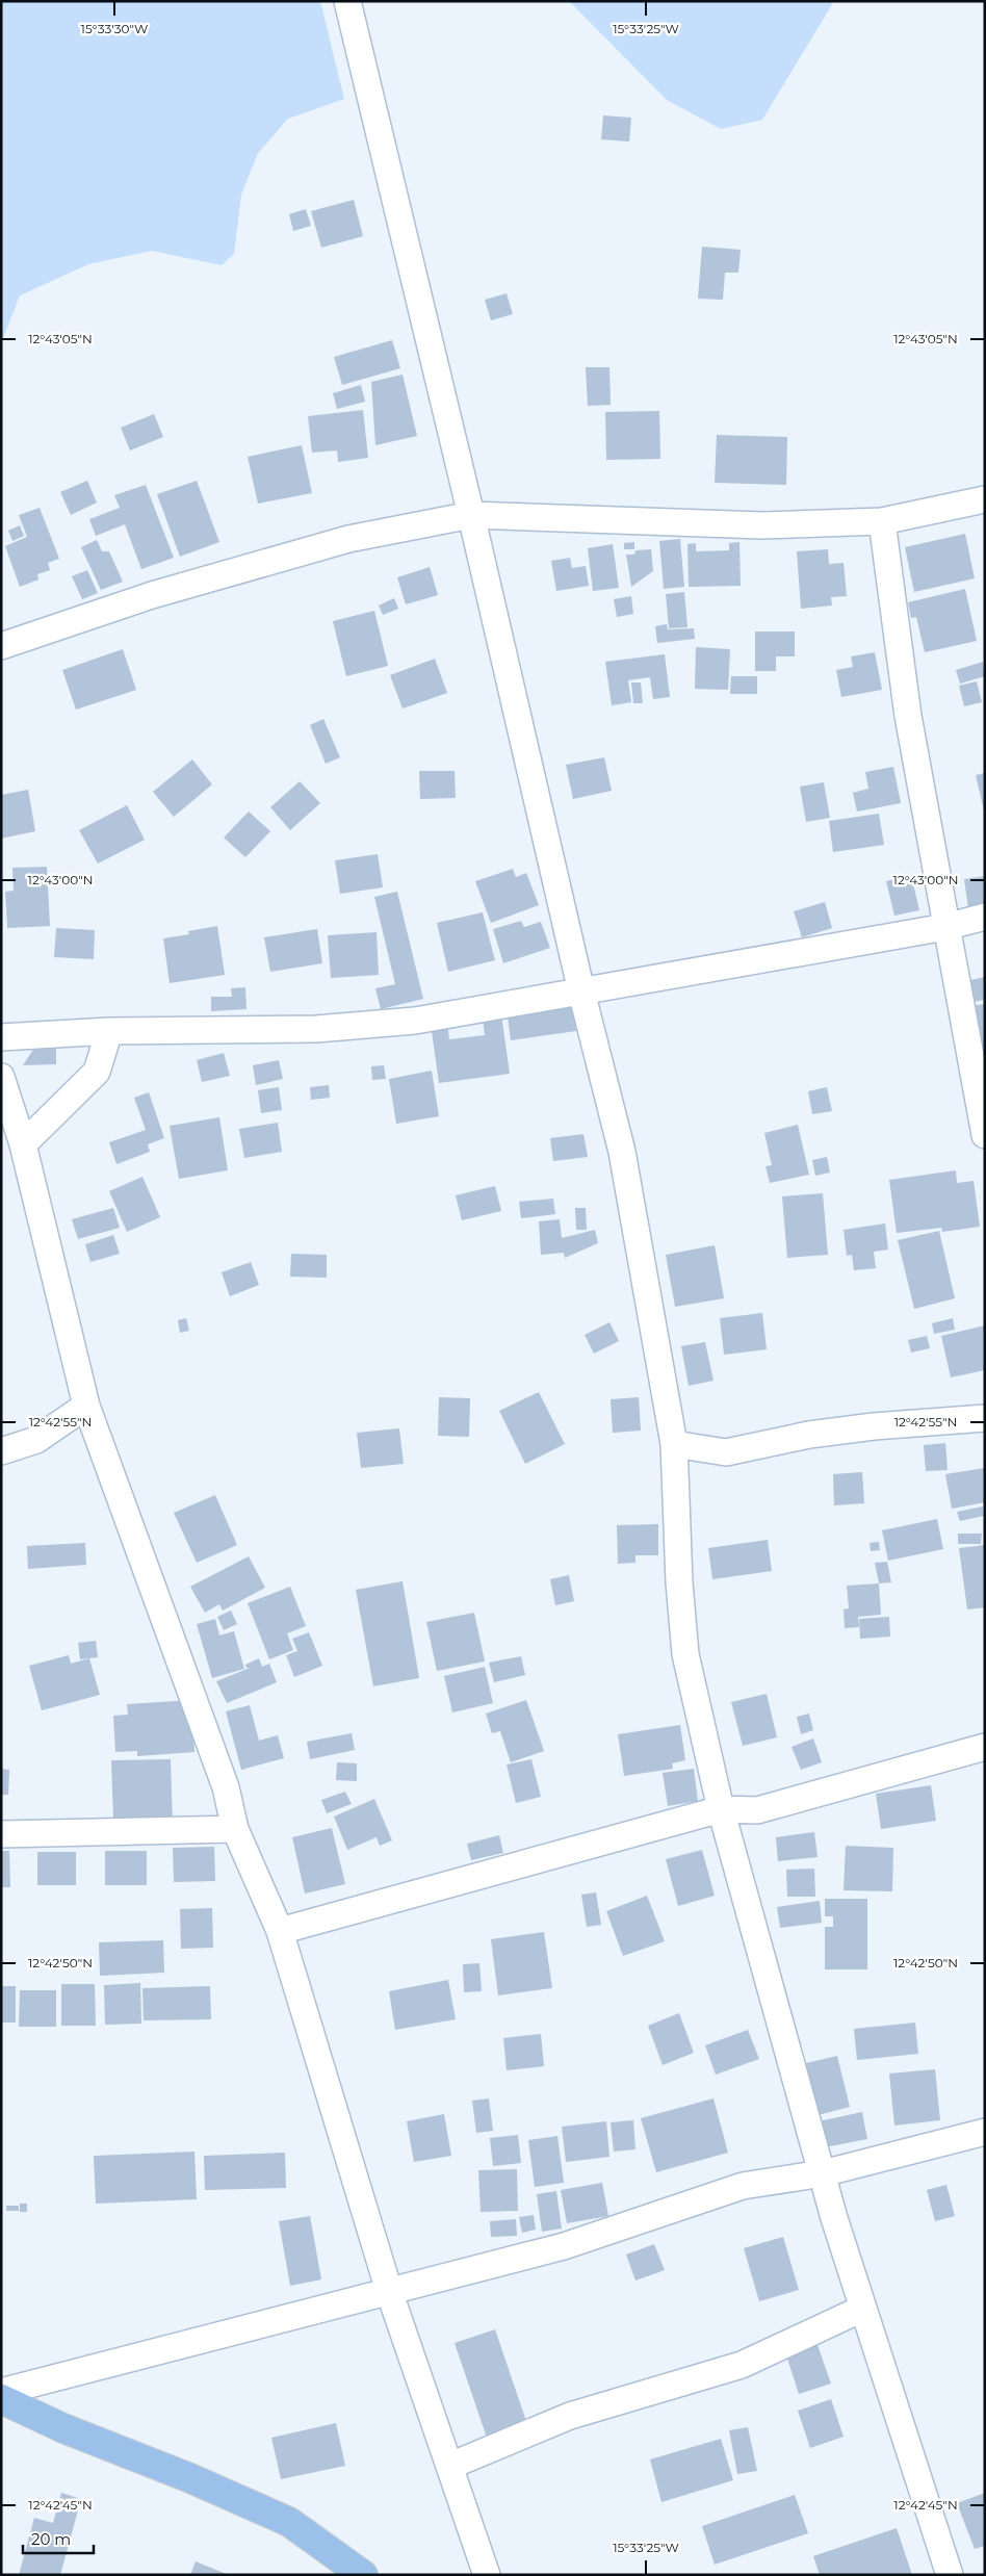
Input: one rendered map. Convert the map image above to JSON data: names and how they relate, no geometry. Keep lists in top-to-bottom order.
{
  "scale_bar": "20 m",
  "coordinates": [
    "15°33'30\"W",
    "15°33'25\"W",
    "12°43'05\"N",
    "12°43'00\"N",
    "12°42'55\"N",
    "12°42'50\"N",
    "12°42'45\"N"
  ]
}
